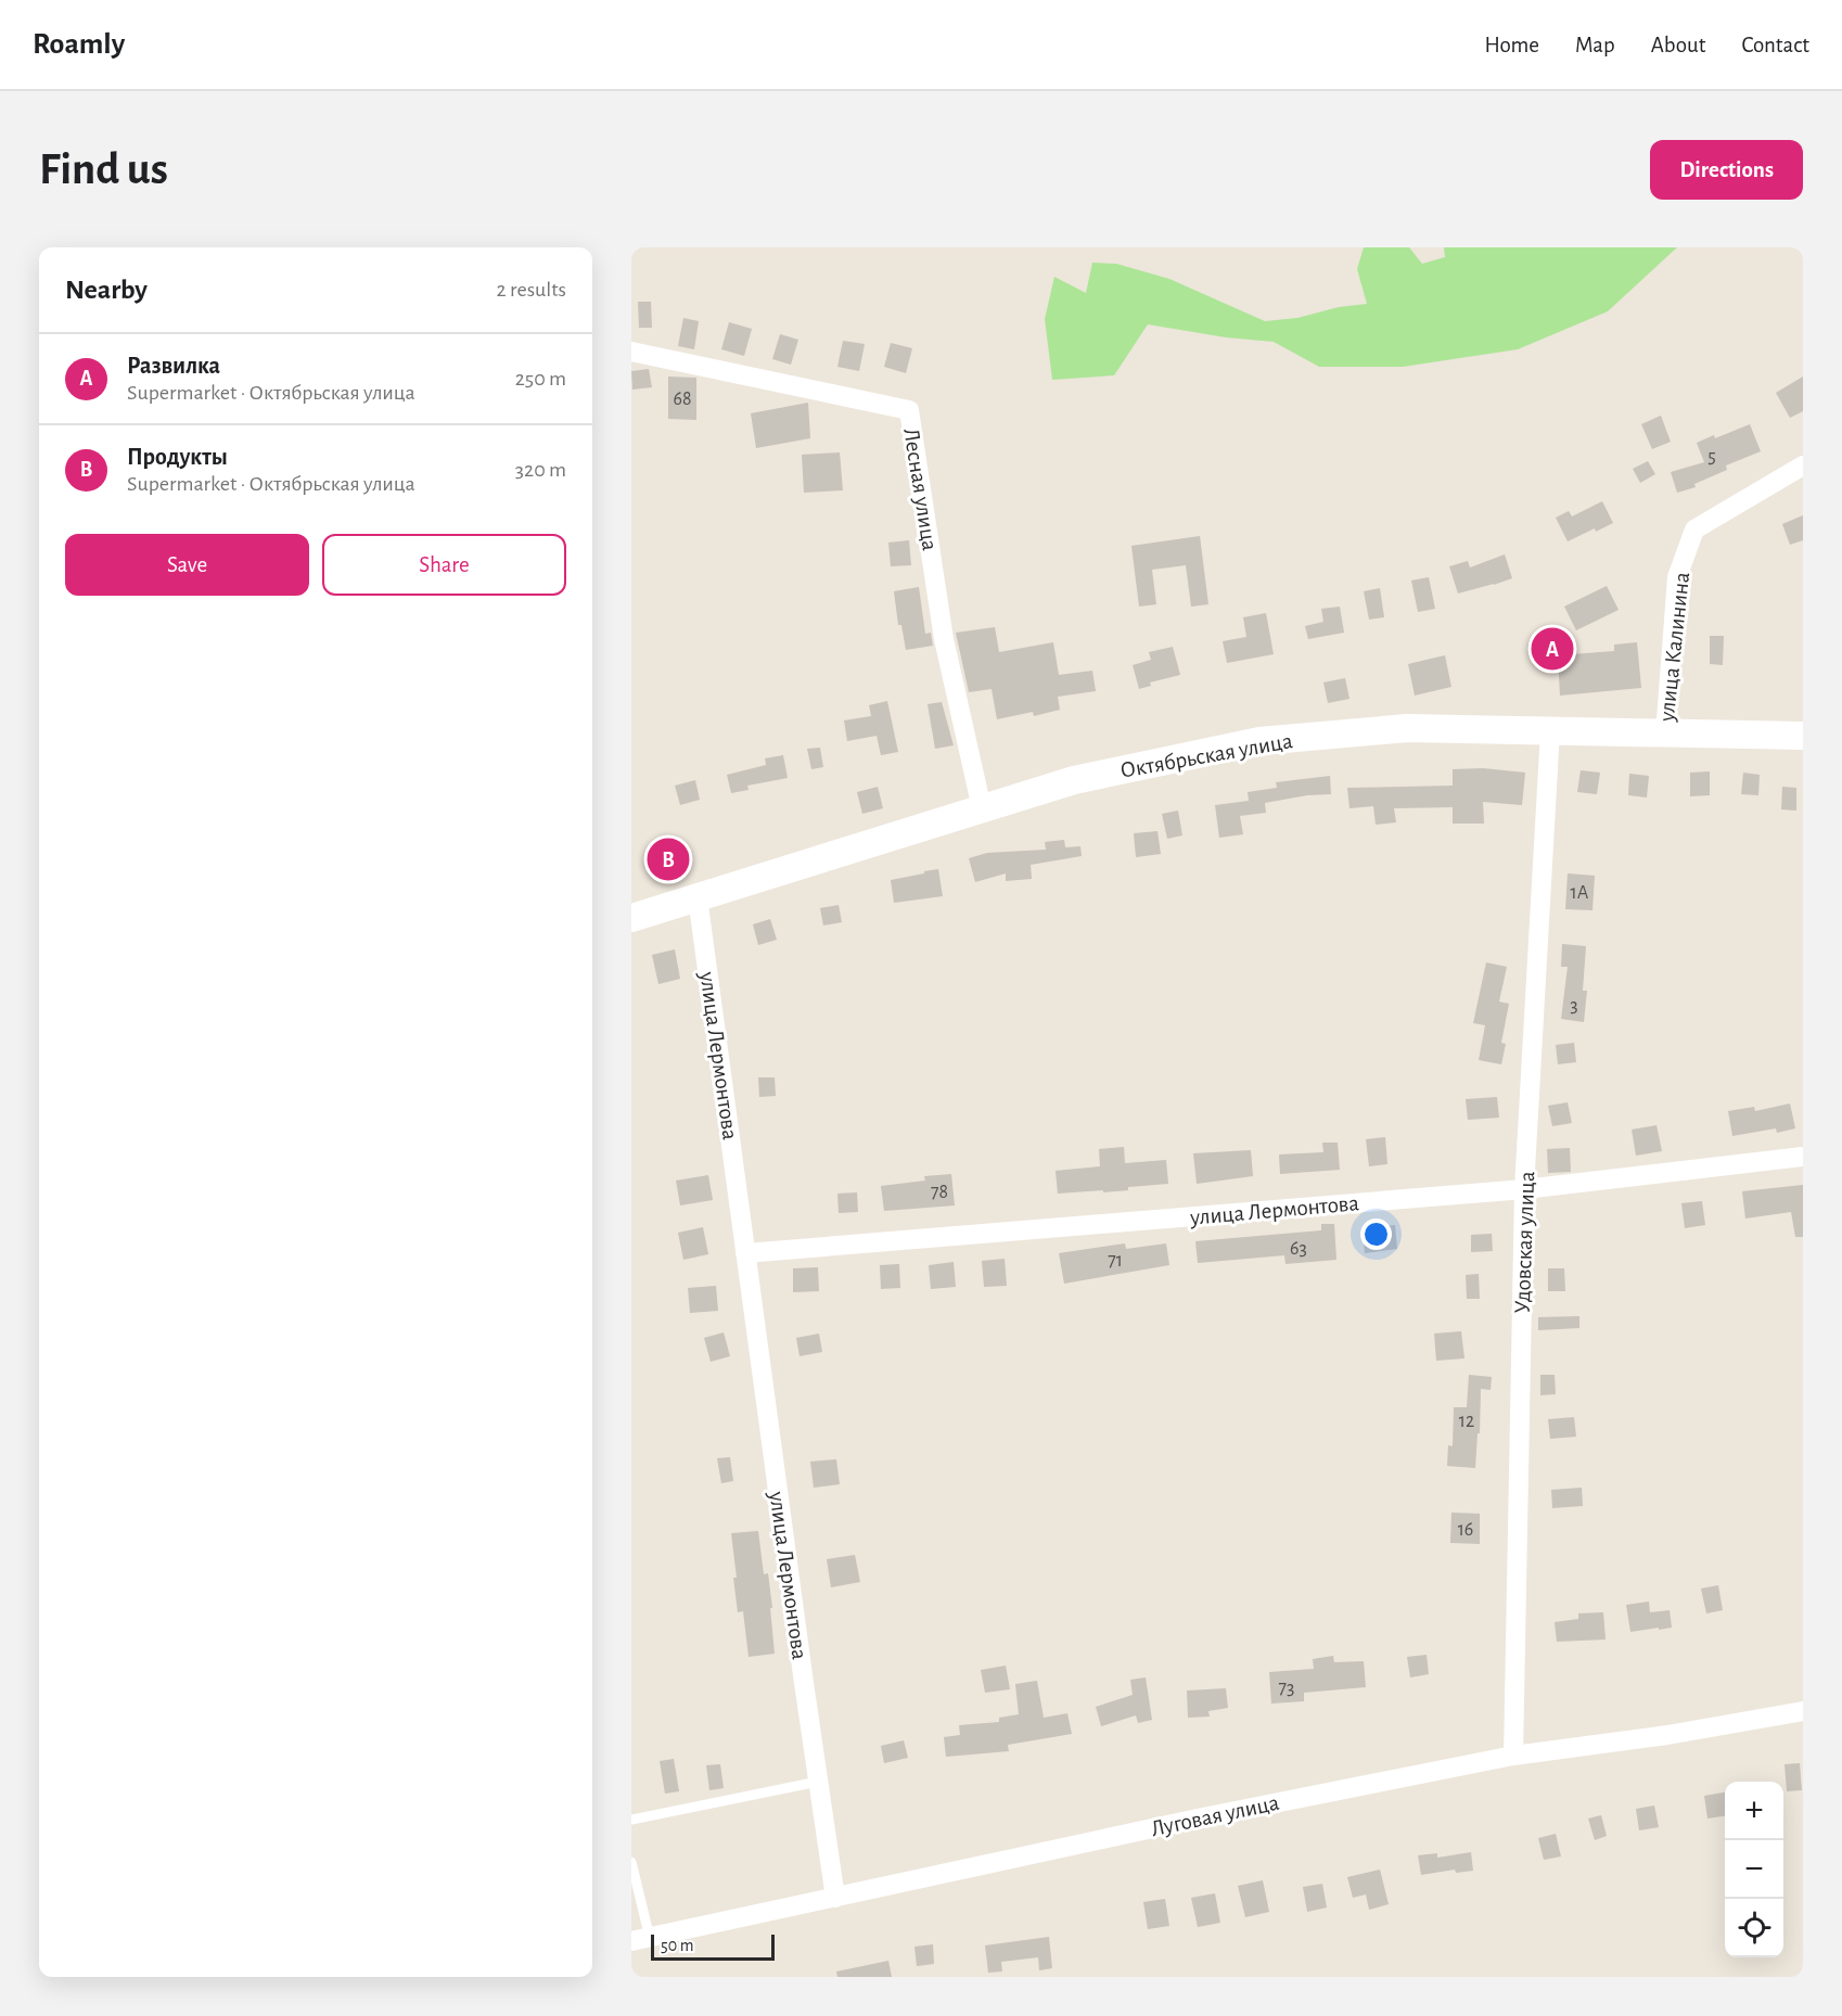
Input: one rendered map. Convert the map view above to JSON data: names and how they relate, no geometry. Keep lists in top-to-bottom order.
{
  "streets": {
    "street": [
      "Лесная улица",
      "улица Калинина",
      "Октябрьская улица",
      "улица Лермонтова",
      "Удовская улица",
      "Луговая улица"
    ]
  },
  "crossings": [
    ["Лесная улица", "Октябрьская улица"],
    ["улица Калинина", "Октябрьская улица"],
    ["Октябрьская улица", "улица Лермонтова"],
    ["Октябрьская улица", "Удовская улица"],
    ["улица Лермонтова", "Удовская улица"],
    ["улица Лермонтова", "Луговая улица"],
    ["Удовская улица", "Луговая улица"]
  ],
  "house_numbers": [
    "68",
    "5",
    "1А",
    "3",
    "78",
    "63",
    "71",
    "12",
    "16",
    "73"
  ],
  "scale_bar": "50 m",
  "page": {
    "header": "Roamly",
    "nav": [
      "Home",
      "Map",
      "About",
      "Contact"
    ],
    "buttons": [
      "Directions",
      ["Save", "Share"]
    ],
    "title": "Find us",
    "heading": ["Nearby", "2 results"],
    "list": [
      {
        "mark": "A",
        "name": "Развилка",
        "note": "Supermarket · Октябрьская улица",
        "value": "250 m"
      },
      {
        "mark": "B",
        "name": "Продукты",
        "note": "Supermarket · Октябрьская улица",
        "value": "320 m"
      }
    ],
    "pins": ["A", "B"],
    "map_buttons": ["+", "−"],
    "scale": "50 m"
  }
}
